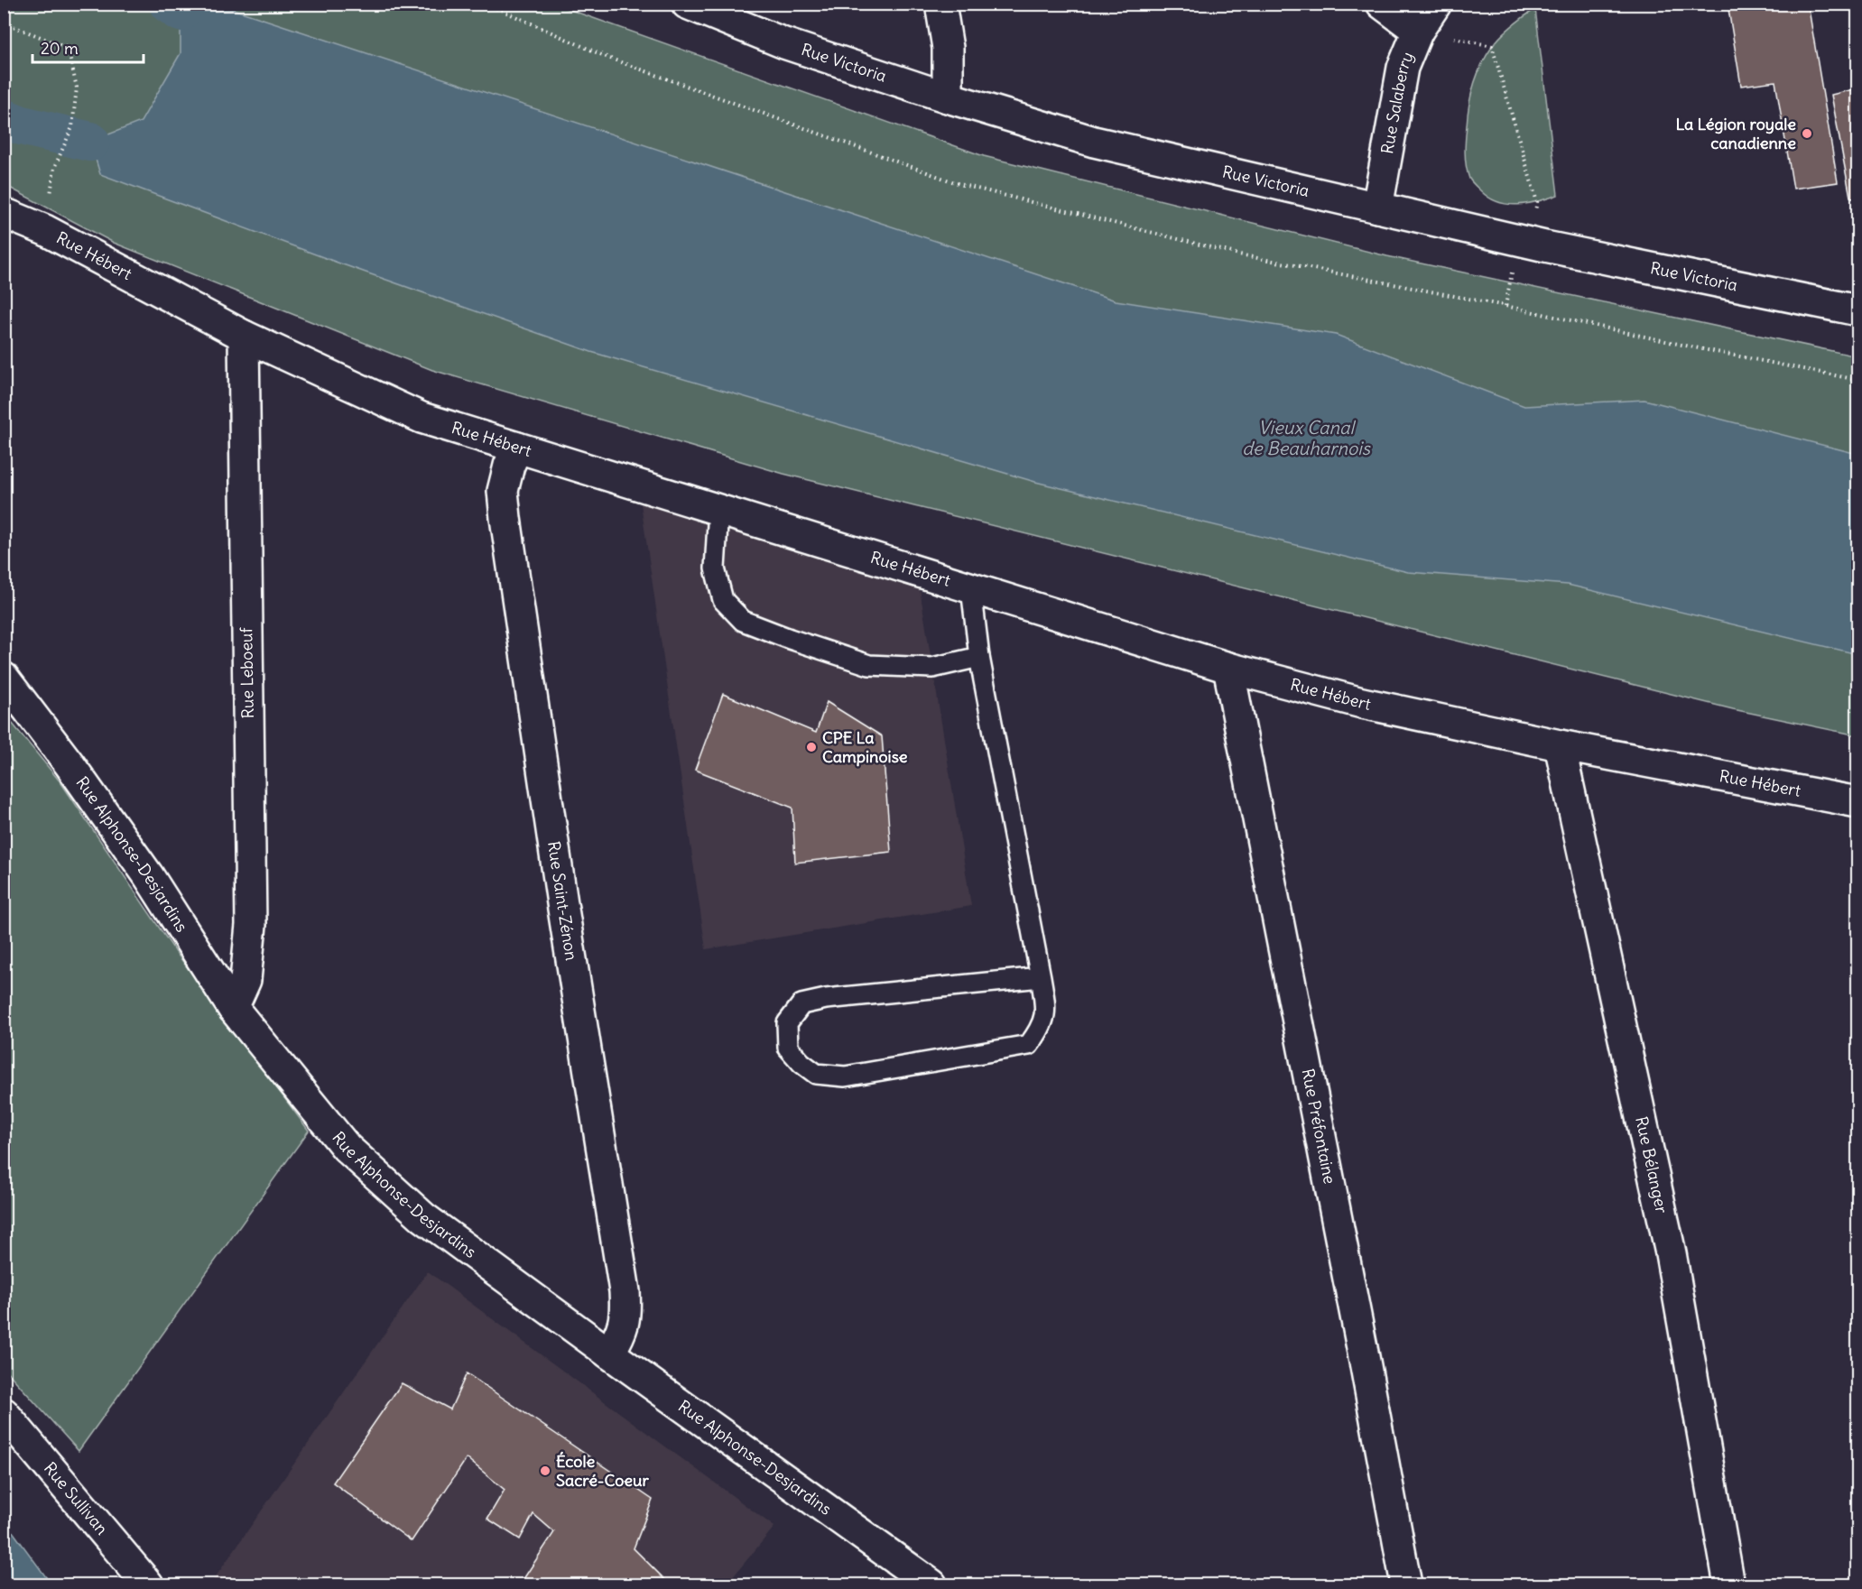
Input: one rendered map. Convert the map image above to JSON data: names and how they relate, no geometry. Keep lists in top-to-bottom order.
{
  "streets": {
    "street": [
      "Rue Victoria",
      "Rue Salaberry",
      "Rue Hébert",
      "Rue Leboeuf",
      "Rue Alphonse-Desjardins",
      "Rue Saint-Zénon",
      "Rue Préfontaine",
      "Rue Bélanger",
      "Rue Sullivan"
    ]
  },
  "crossings": [
    ["Rue Victoria", "Rue Salaberry"],
    ["Rue Hébert", "Rue Leboeuf"],
    ["Rue Hébert", "Rue Saint-Zénon"],
    ["Rue Hébert", "Rue Préfontaine"],
    ["Rue Hébert", "Rue Bélanger"],
    ["Rue Leboeuf", "Rue Alphonse-Desjardins"],
    ["Rue Alphonse-Desjardins", "Rue Saint-Zénon"]
  ],
  "water": ["Vieux Canal de Beauharnois"],
  "places": ["La Légion royale canadienne", "CPE La Campinoise", "École Sacré-Coeur"],
  "scale_bar": "20 m"
}
